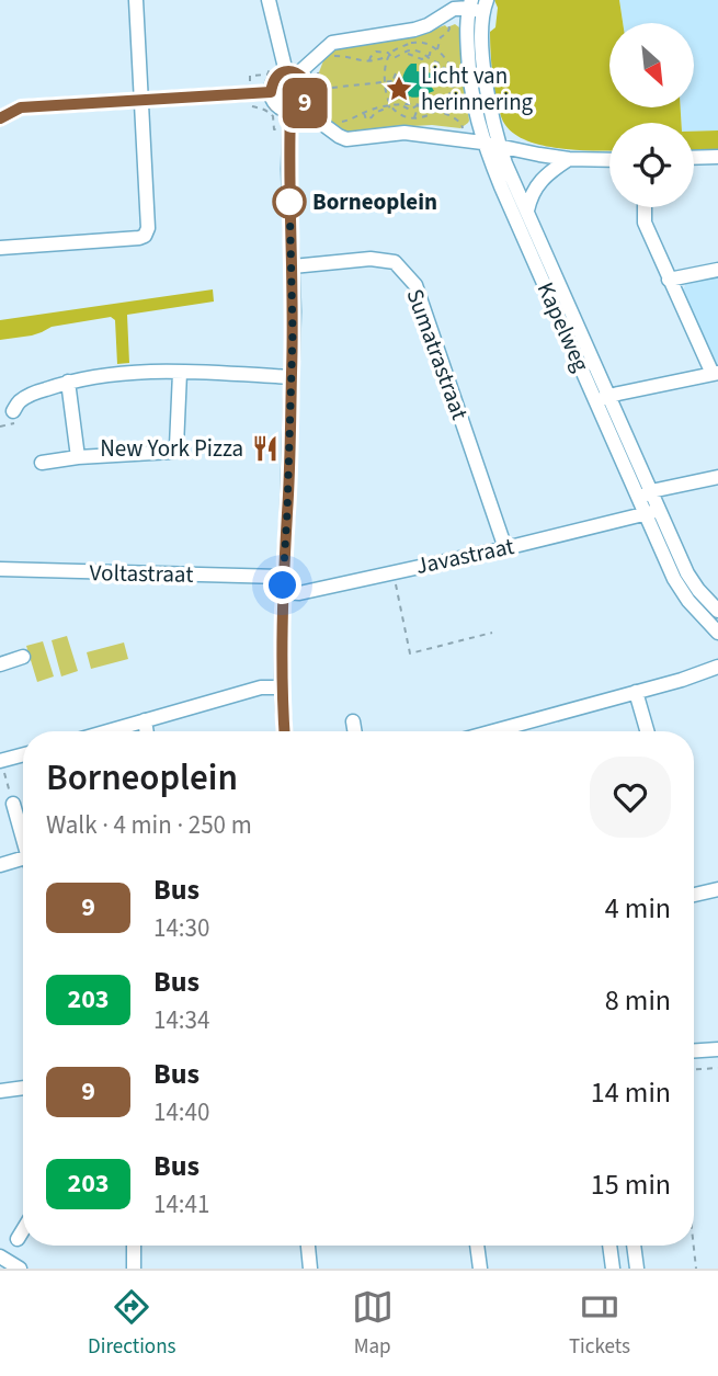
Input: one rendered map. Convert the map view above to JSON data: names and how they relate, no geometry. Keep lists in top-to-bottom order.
{
  "streets": {
    "street": [
      "Kapelweg",
      "Sumatrastraat",
      "Javastraat",
      "Voltastraat"
    ]
  },
  "crossings": [
    ["Kapelweg", "Javastraat"],
    ["Sumatrastraat", "Javastraat"]
  ],
  "places": {
    "place": ["Licht van herinnering"],
    "other": ["Borneoplein"],
    "restaurant": ["New York Pizza"]
  },
  "lines": ["bus line 9"],
  "north": "bottom right",
  "page": {
    "on_map": "9",
    "heading": ["Borneoplein", "Walk · 4 min · 250 m"],
    "list": [
      {
        "mark": "9",
        "name": "Bus",
        "note": "14:30",
        "value": "4 min"
      },
      {
        "mark": "203",
        "name": "Bus",
        "note": "14:34",
        "value": "8 min"
      },
      {
        "mark": "9",
        "name": "Bus",
        "note": "14:40",
        "value": "14 min"
      },
      {
        "mark": "203",
        "name": "Bus",
        "note": "14:41",
        "value": "15 min"
      }
    ],
    "tabs": ["Directions", "Map", "Tickets"]
  }
}
